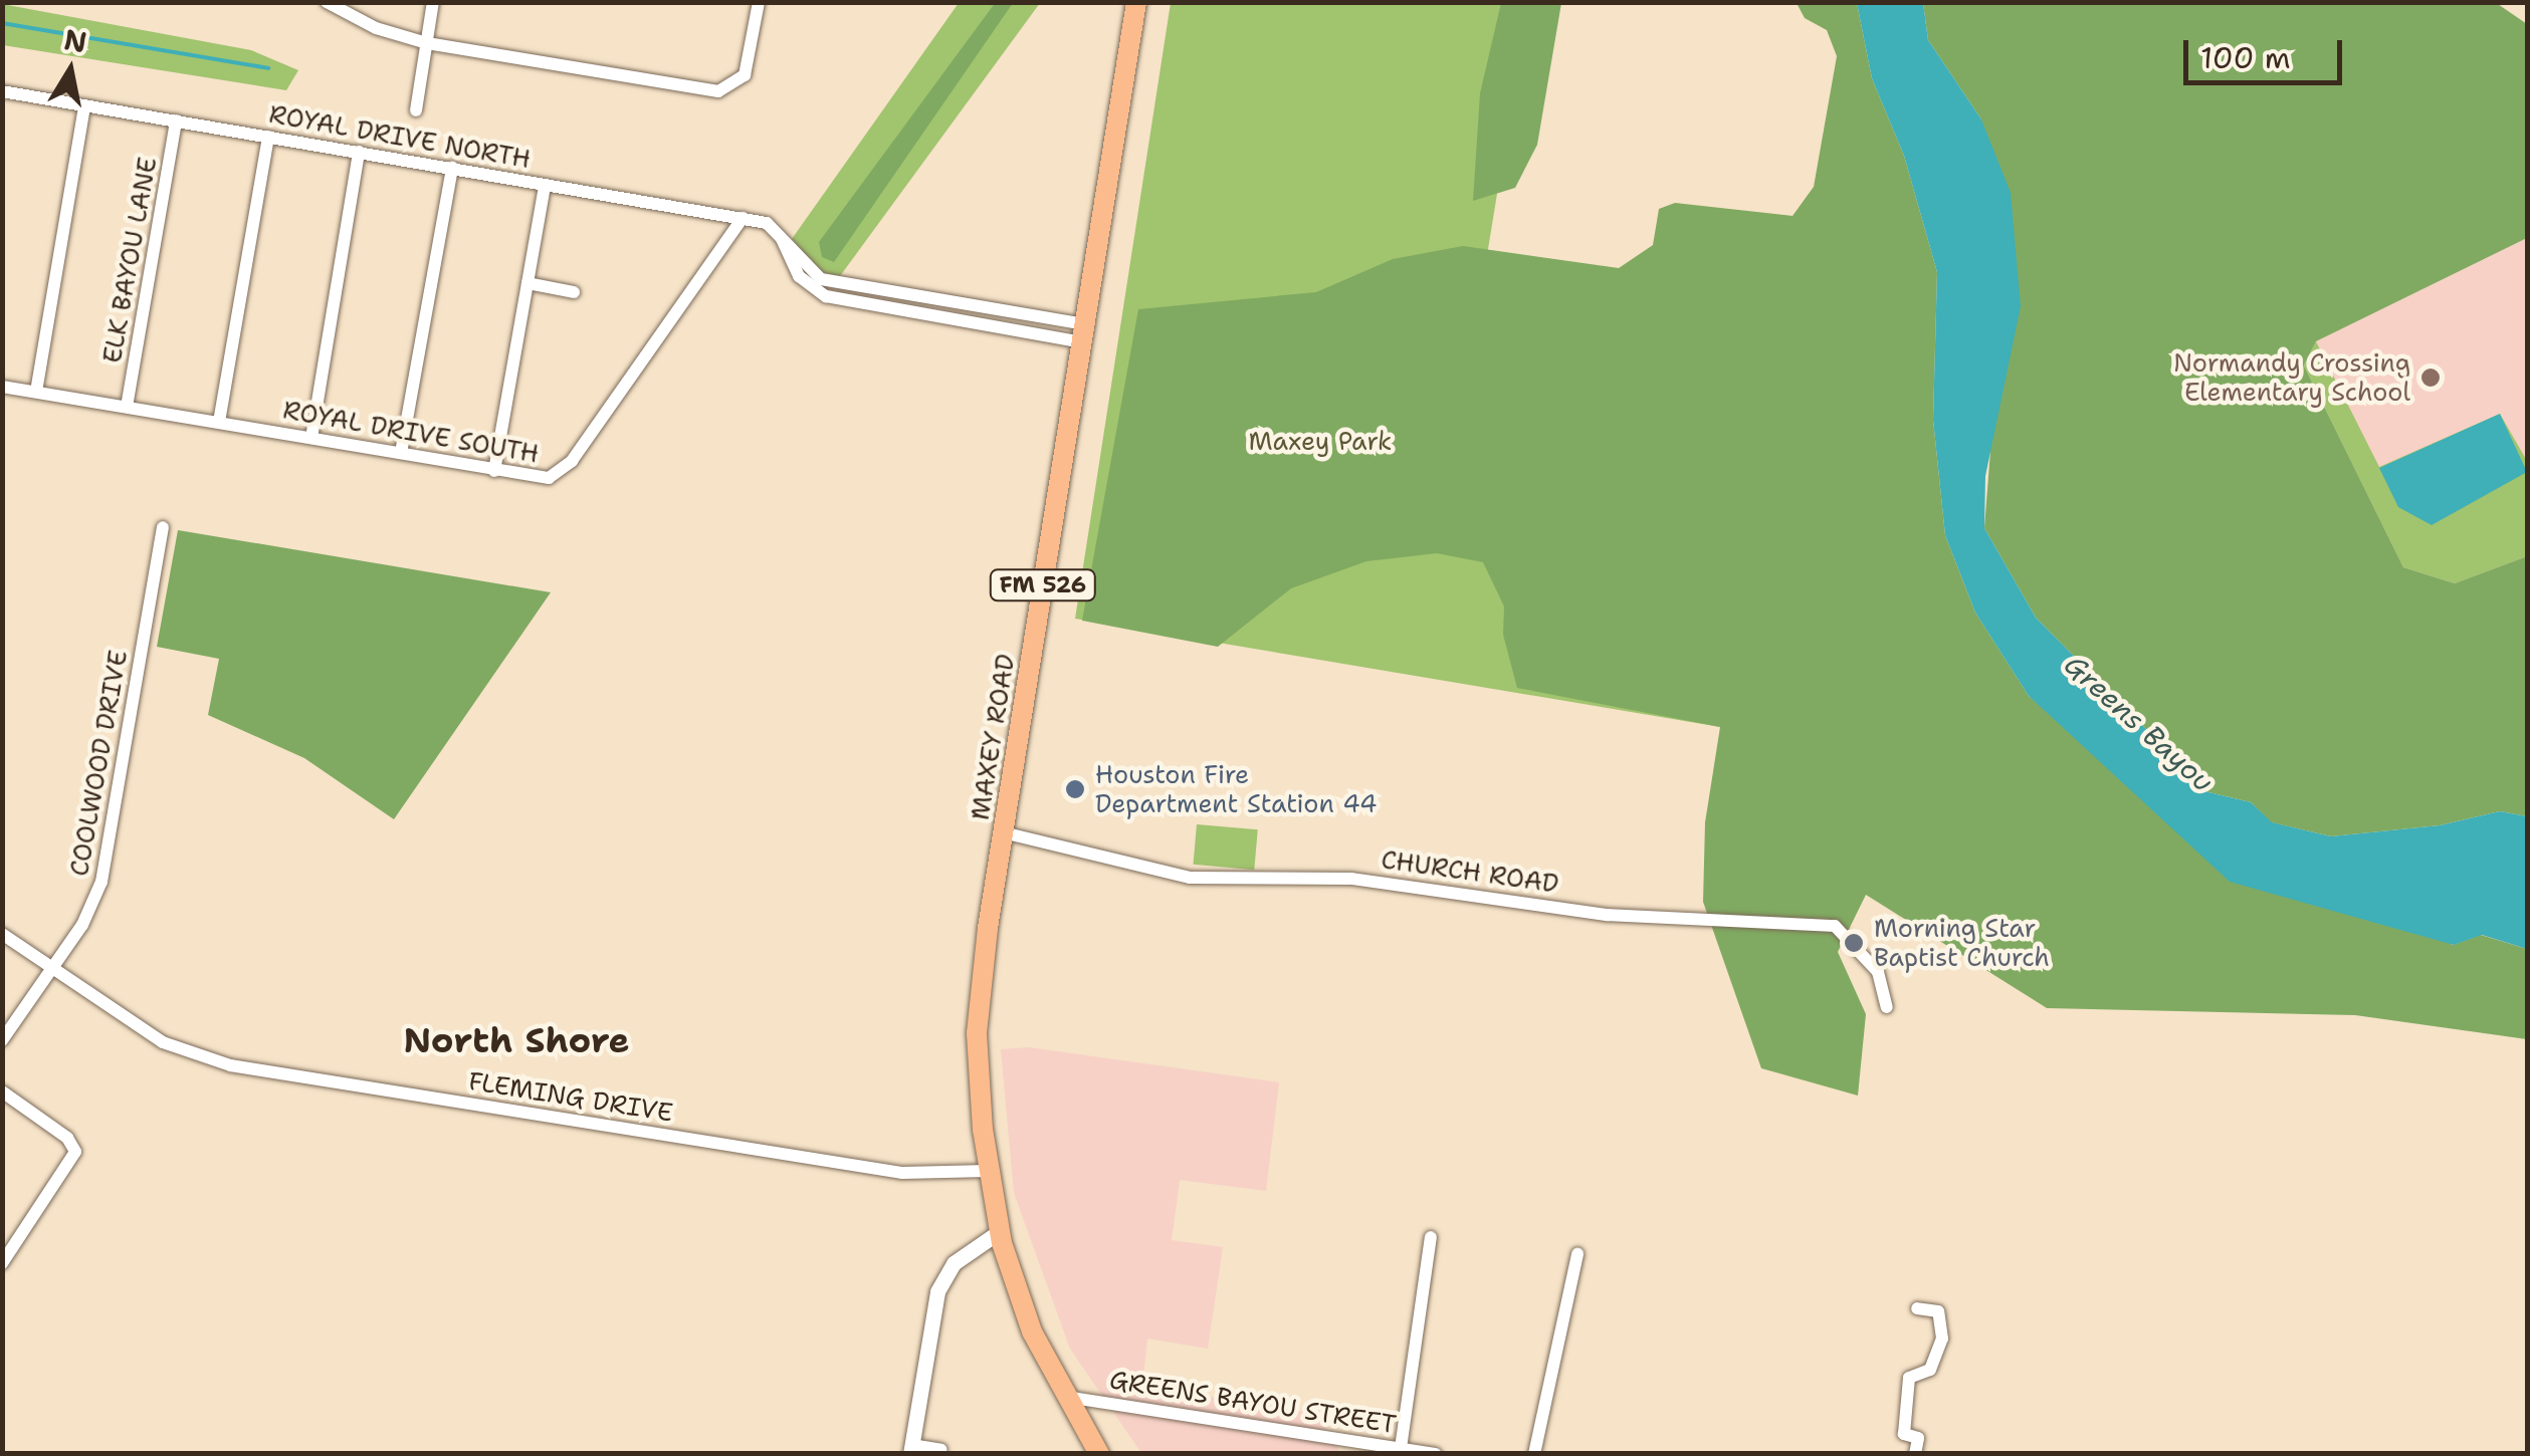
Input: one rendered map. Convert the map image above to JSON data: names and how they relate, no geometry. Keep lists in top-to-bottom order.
{
  "streets": {
    "main road": ["FM 526", "MAXEY ROAD"],
    "street": [
      "ROYAL DRIVE NORTH",
      "ELK BAYOU LANE",
      "ROYAL DRIVE SOUTH",
      "COOLWOOD DRIVE",
      "CHURCH ROAD",
      "FLEMING DRIVE",
      "GREENS BAYOU STREET"
    ]
  },
  "crossings": [
    ["ROYAL DRIVE NORTH", "ELK BAYOU LANE"],
    ["ROYAL DRIVE NORTH", "ROYAL DRIVE SOUTH"],
    ["ROYAL DRIVE NORTH", "MAXEY ROAD"],
    ["ELK BAYOU LANE", "ROYAL DRIVE SOUTH"],
    ["FM 526", "MAXEY ROAD"],
    ["FM 526", "GREENS BAYOU STREET"],
    ["MAXEY ROAD", "CHURCH ROAD"],
    ["MAXEY ROAD", "FLEMING DRIVE"],
    ["COOLWOOD DRIVE", "FLEMING DRIVE"]
  ],
  "districts": ["North Shore"],
  "water": ["Greens Bayou"],
  "parks": ["Maxey Park"],
  "places": ["Normandy Crossing Elementary School", "Houston Fire Department Station 44", "Morning Star Baptist Church"],
  "scale_bar": "100 m",
  "north": "top"
}
